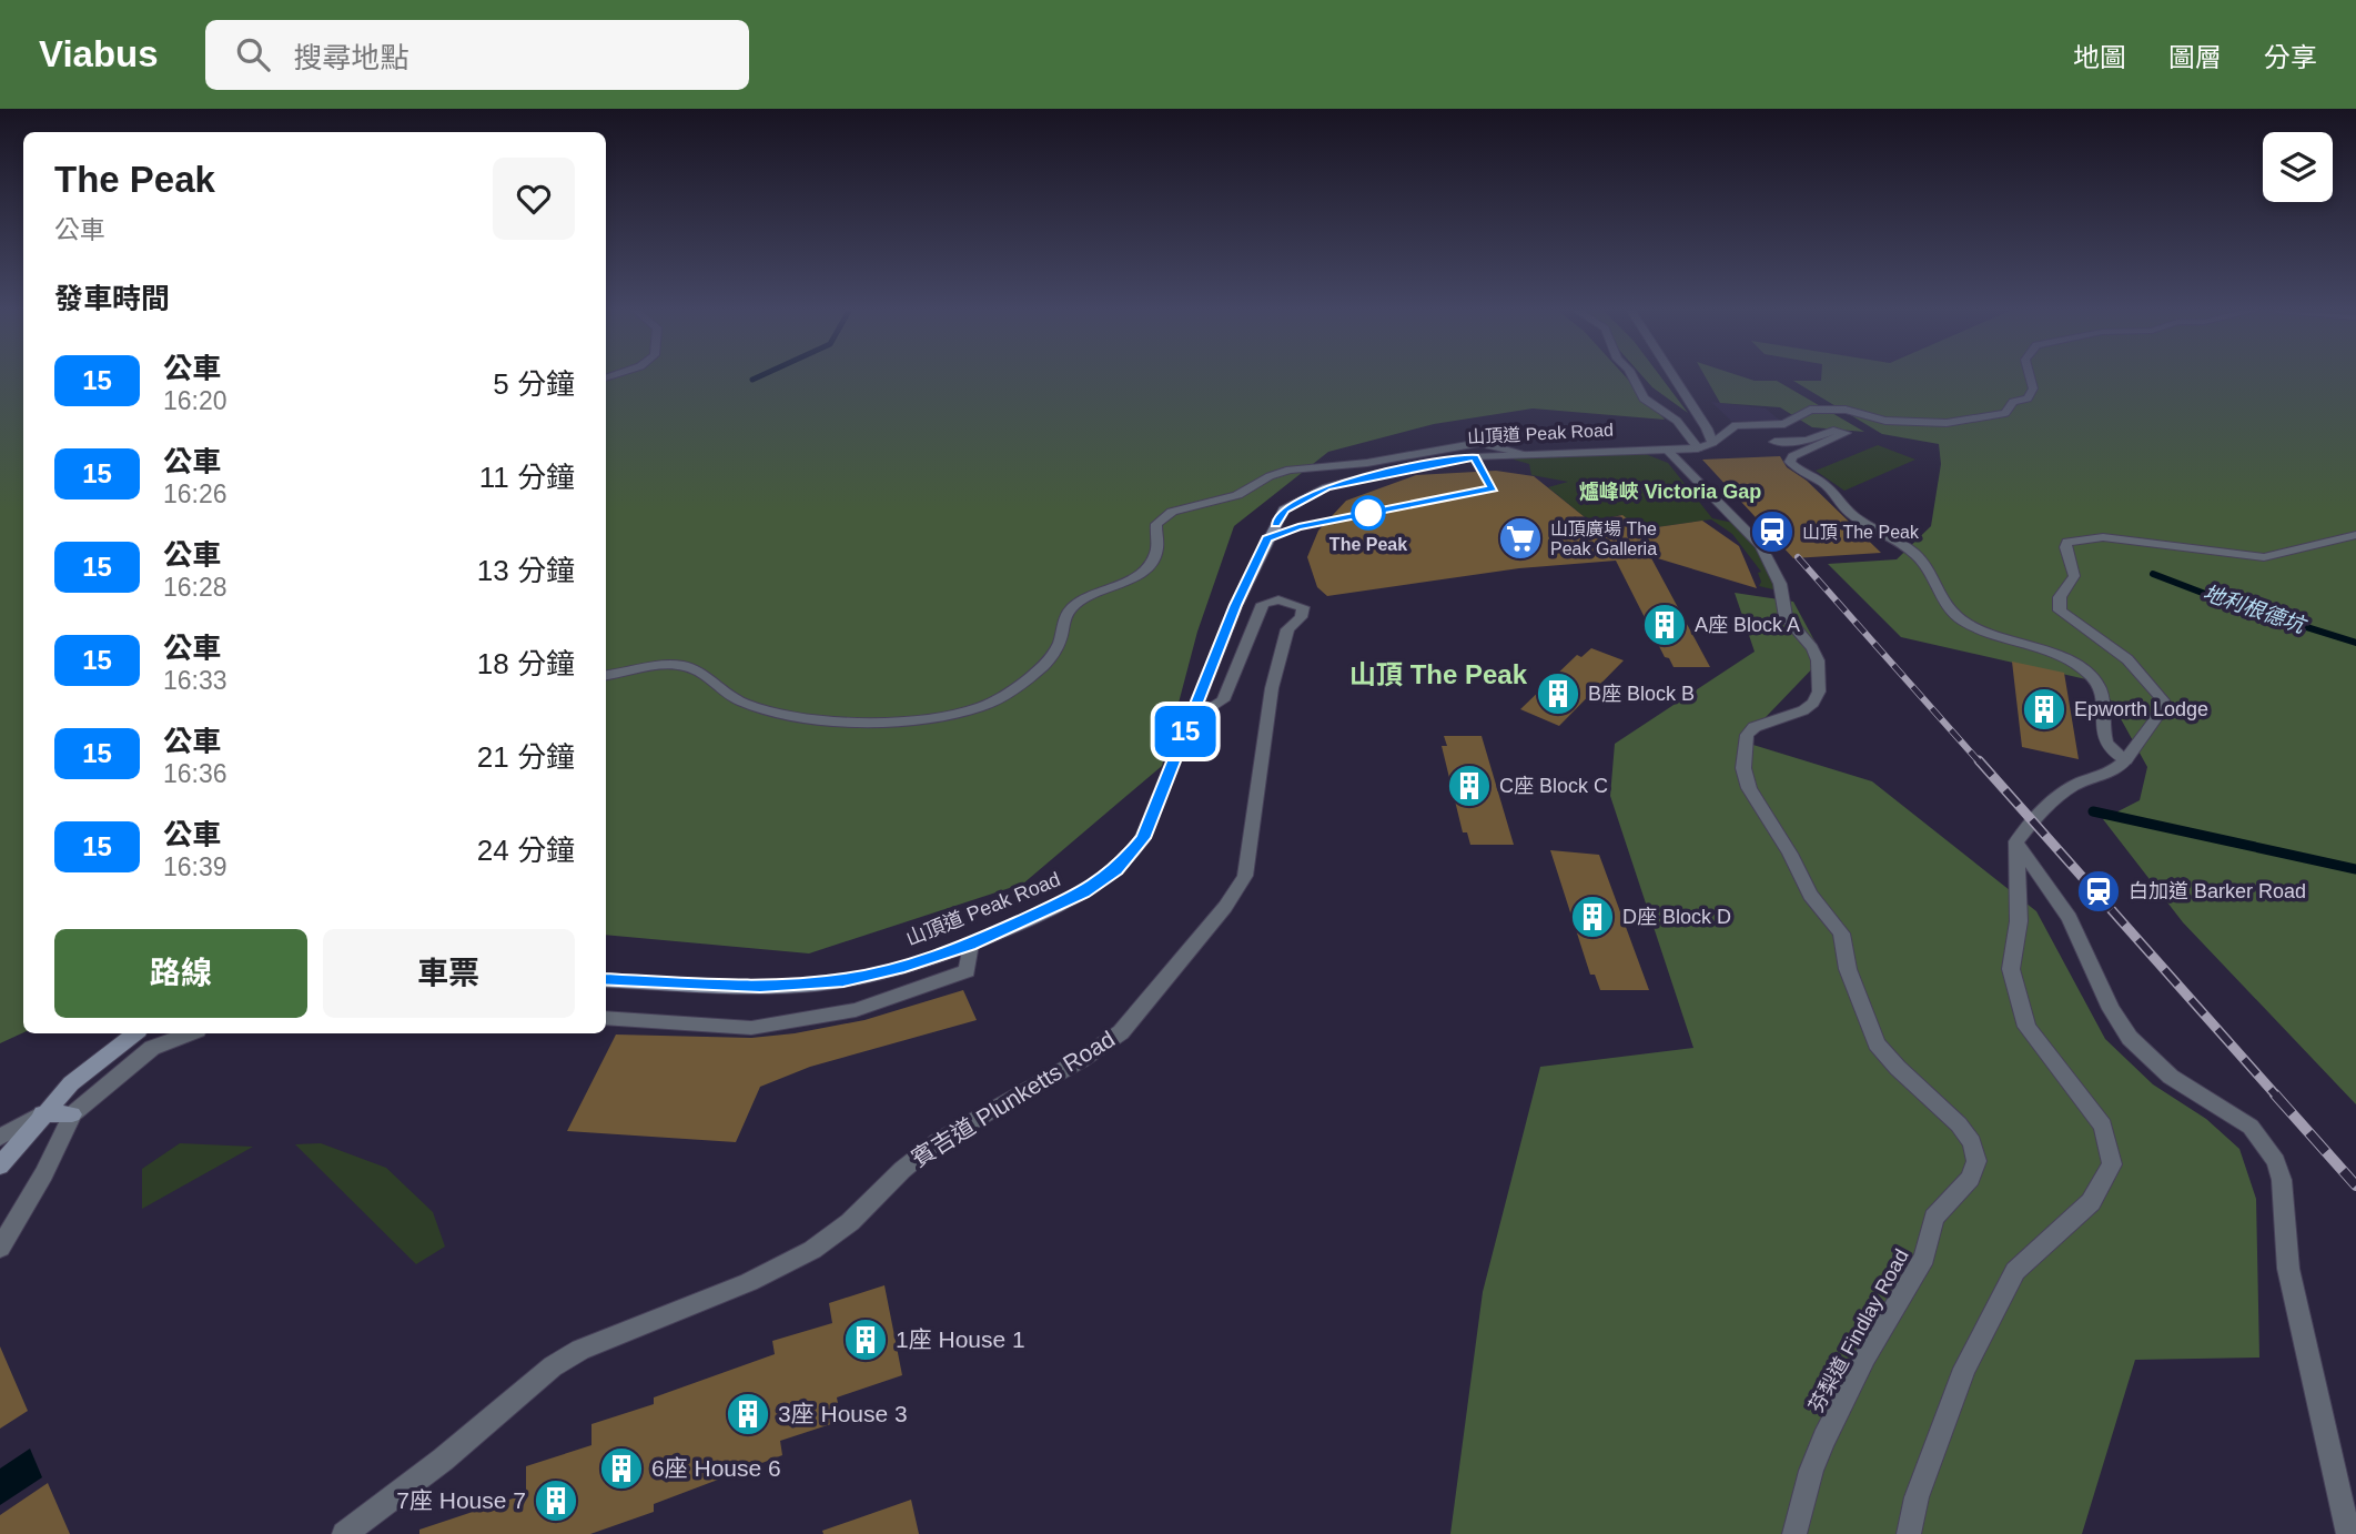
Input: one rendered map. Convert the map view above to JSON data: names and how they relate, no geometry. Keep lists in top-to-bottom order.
{
  "streets": {
    "main road": ["山頂道 Peak Road"],
    "street": ["賓吉道 Plunketts Road", "芬梨道 Findlay Road"]
  },
  "crossings": [
    ["山頂道 Peak Road", "賓吉道 Plunketts Road"],
    ["山頂道 Peak Road", "芬梨道 Findlay Road"]
  ],
  "districts": ["爐峰峽 Victoria Gap", "山頂 The Peak"],
  "water": ["地利根德坑"],
  "places": {
    "other": ["The Peak"],
    "station": ["山頂 The Peak", "白加道 Barker Road"],
    "supermarket": ["山頂廣場 The Peak Galleria"],
    "building": [
      "A座 Block A",
      "B座 Block B",
      "Epworth Lodge",
      "C座 Block C",
      "D座 Block D",
      "1座 House 1",
      "3座 House 3",
      "6座 House 6",
      "7座 House 7"
    ]
  },
  "lines": ["bus line 15"],
  "page": {
    "header": "Viabus",
    "search": "搜尋地點",
    "nav": ["地圖", "圖層", "分享"],
    "on_map": "15",
    "heading": [
      ["The Peak", "公車"],
      "發車時間"
    ],
    "list": [
      {
        "mark": "15",
        "name": "公車",
        "note": "16:20",
        "value": "5 分鐘"
      },
      {
        "mark": "15",
        "name": "公車",
        "note": "16:26",
        "value": "11 分鐘"
      },
      {
        "mark": "15",
        "name": "公車",
        "note": "16:28",
        "value": "13 分鐘"
      },
      {
        "mark": "15",
        "name": "公車",
        "note": "16:33",
        "value": "18 分鐘"
      },
      {
        "mark": "15",
        "name": "公車",
        "note": "16:36",
        "value": "21 分鐘"
      },
      {
        "mark": "15",
        "name": "公車",
        "note": "16:39",
        "value": "24 分鐘"
      }
    ],
    "buttons": ["路線", "車票"]
  }
}
